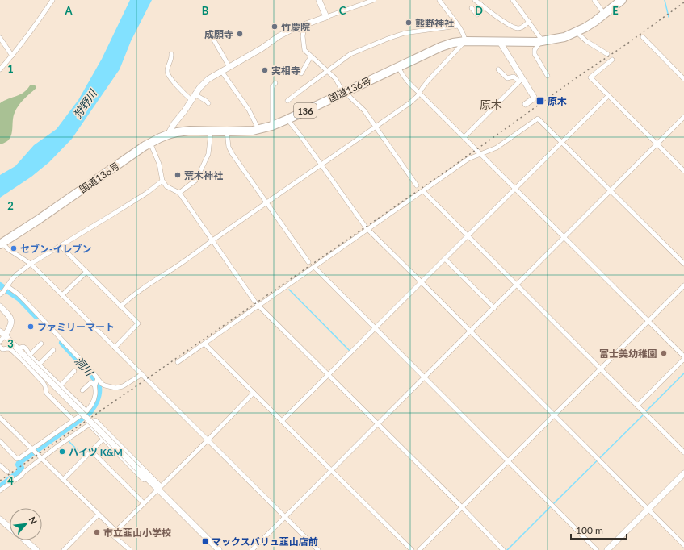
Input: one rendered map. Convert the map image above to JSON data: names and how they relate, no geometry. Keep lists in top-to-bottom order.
{
  "streets": {
    "highway": ["国道136号", "136"]
  },
  "districts": ["原木"],
  "water": ["狩野川", "洞川"],
  "places": {
    "other": [
      "熊野神社",
      "竹慶院",
      "成願寺",
      "実相寺",
      "荒木神社",
      "セブン-イレブン",
      "ファミリーマート",
      "富士美幼稚園",
      "ハイツ K&M",
      "市立韮山小学校"
    ],
    "transit": ["原木", "マックスバリュ韮山店前"]
  },
  "scale_bar": "100 m",
  "north": "top right",
  "grid": {
    "columns": [
      "A",
      "B",
      "C",
      "D",
      "E"
    ],
    "rows": [
      "1",
      "2",
      "3",
      "4"
    ]
  }
}
